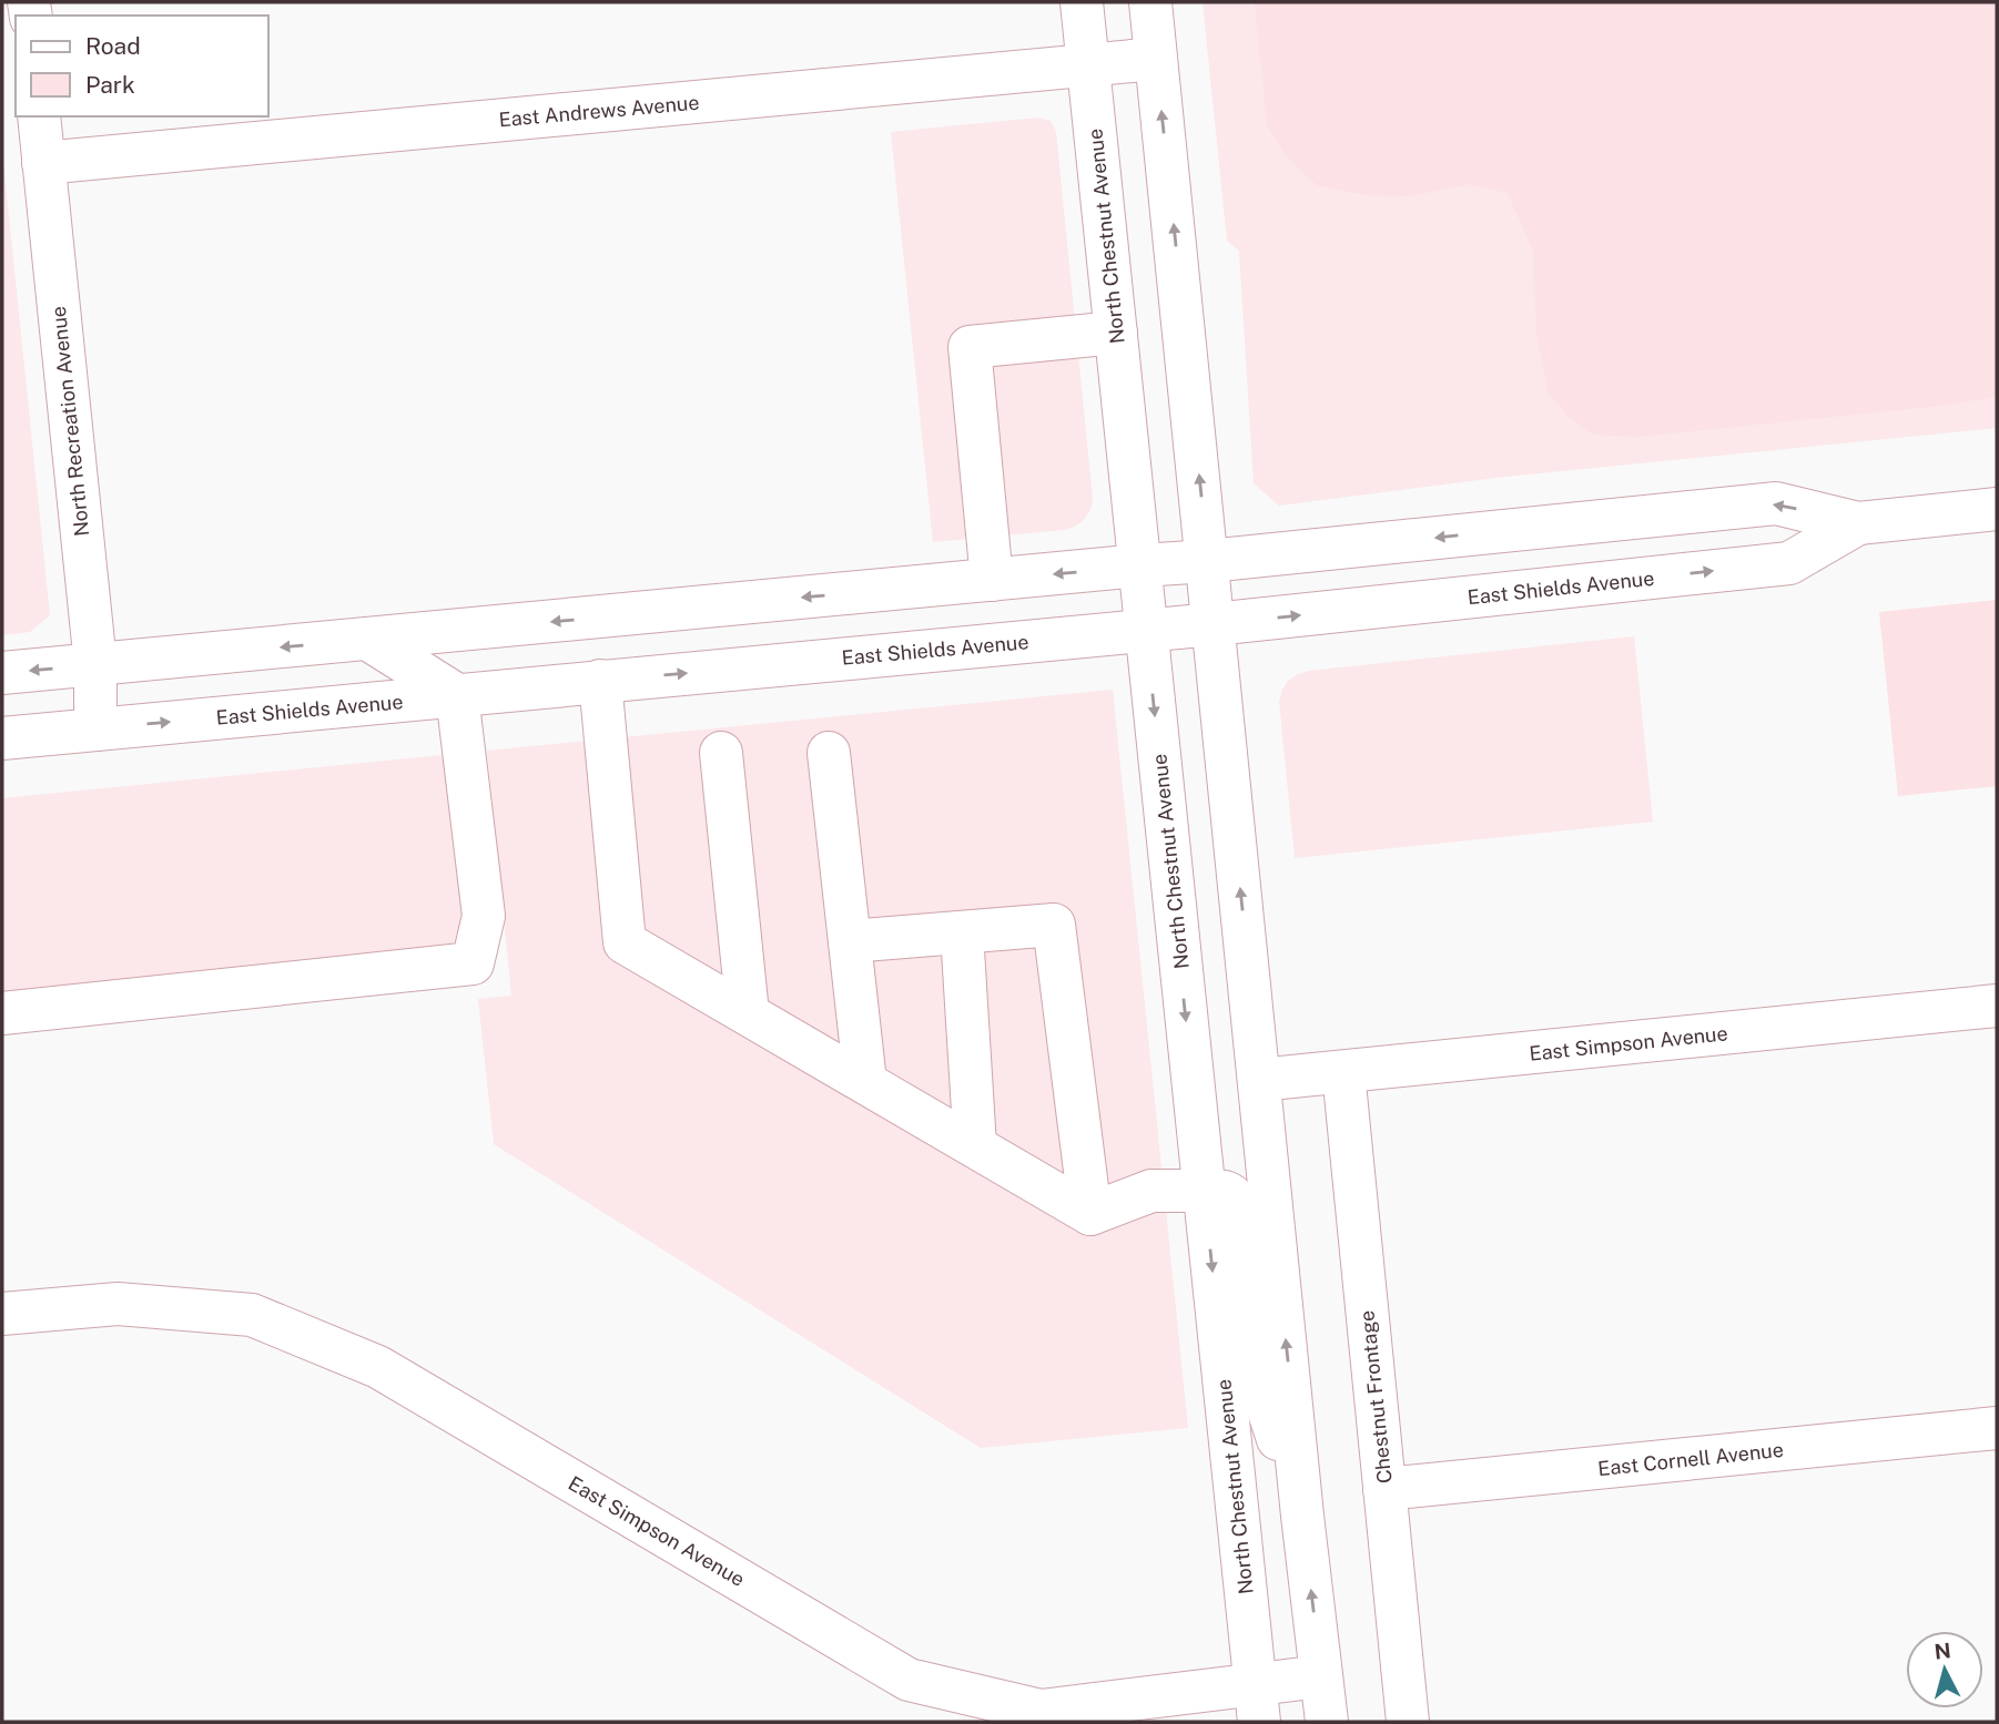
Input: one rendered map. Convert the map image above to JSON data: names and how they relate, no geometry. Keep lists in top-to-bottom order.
{
  "streets": {
    "street": [
      "East Andrews Avenue",
      "North Chestnut Avenue",
      "North Recreation Avenue",
      "East Shields Avenue",
      "East Simpson Avenue",
      "Chestnut Frontage",
      "East Cornell Avenue"
    ]
  },
  "crossings": [
    ["East Andrews Avenue", "North Chestnut Avenue"],
    ["East Andrews Avenue", "North Recreation Avenue"],
    ["North Chestnut Avenue", "East Shields Avenue"],
    ["North Chestnut Avenue", "East Simpson Avenue"],
    ["North Recreation Avenue", "East Shields Avenue"],
    ["East Simpson Avenue", "Chestnut Frontage"],
    ["Chestnut Frontage", "East Cornell Avenue"]
  ],
  "legend": ["Road", "Park"],
  "north": "top"
}
